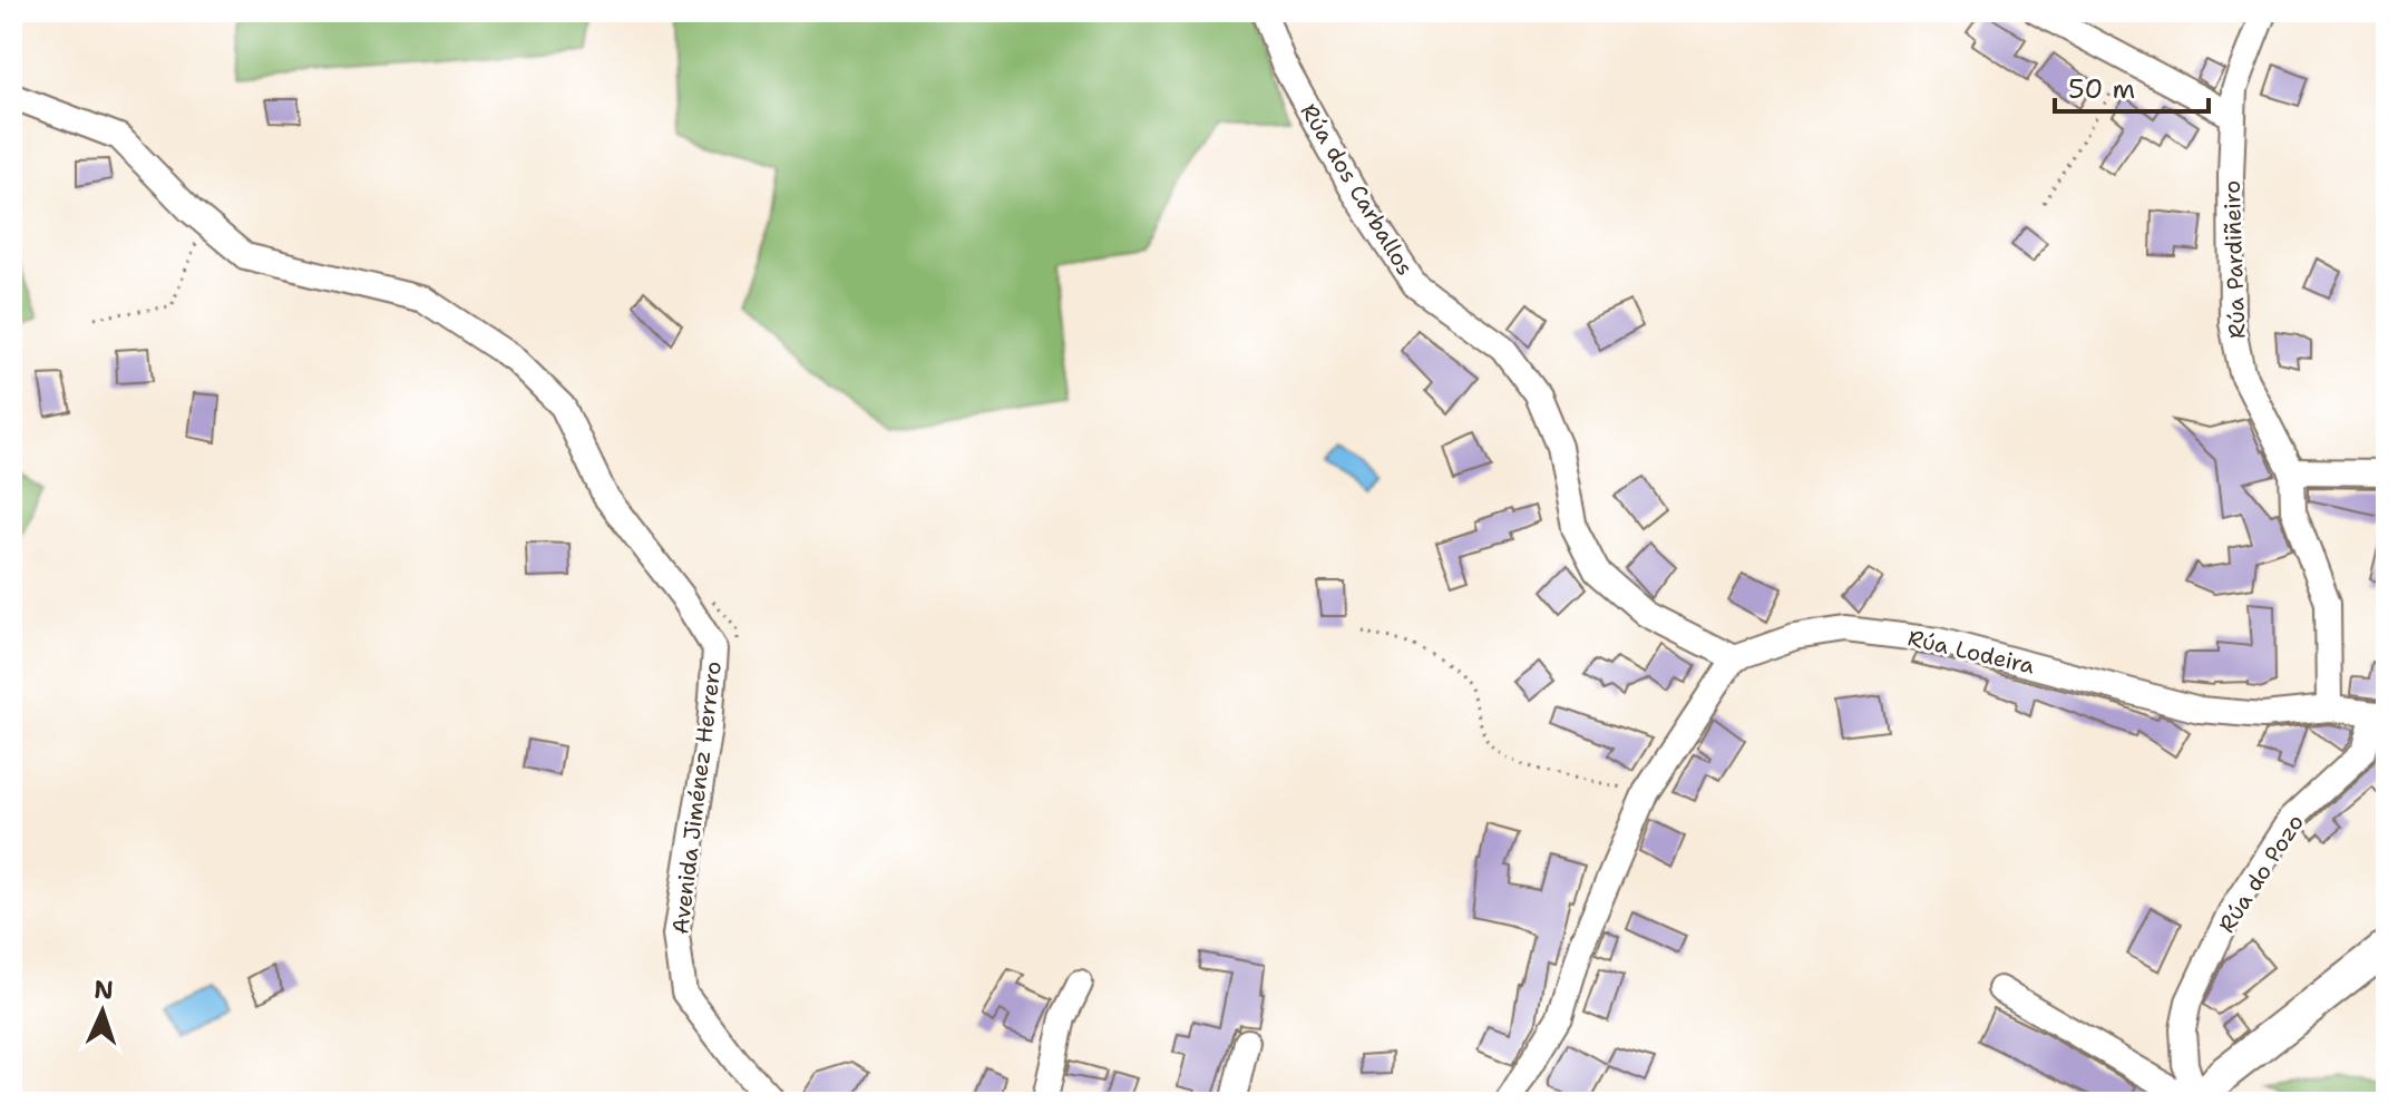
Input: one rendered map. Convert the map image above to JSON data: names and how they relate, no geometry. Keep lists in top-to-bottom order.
{
  "streets": {
    "street": [
      "Rúa dos Carballos",
      "Rúa Pardiñeiro",
      "Rúa Lodeira",
      "Avenida Jiménez Herrero",
      "Rúa do Pozo"
    ]
  },
  "crossings": [
    ["Rúa dos Carballos", "Rúa Lodeira"],
    ["Rúa Pardiñeiro", "Rúa Lodeira"],
    ["Rúa Lodeira", "Rúa do Pozo"]
  ],
  "scale_bar": "50 m",
  "north": "top"
}
